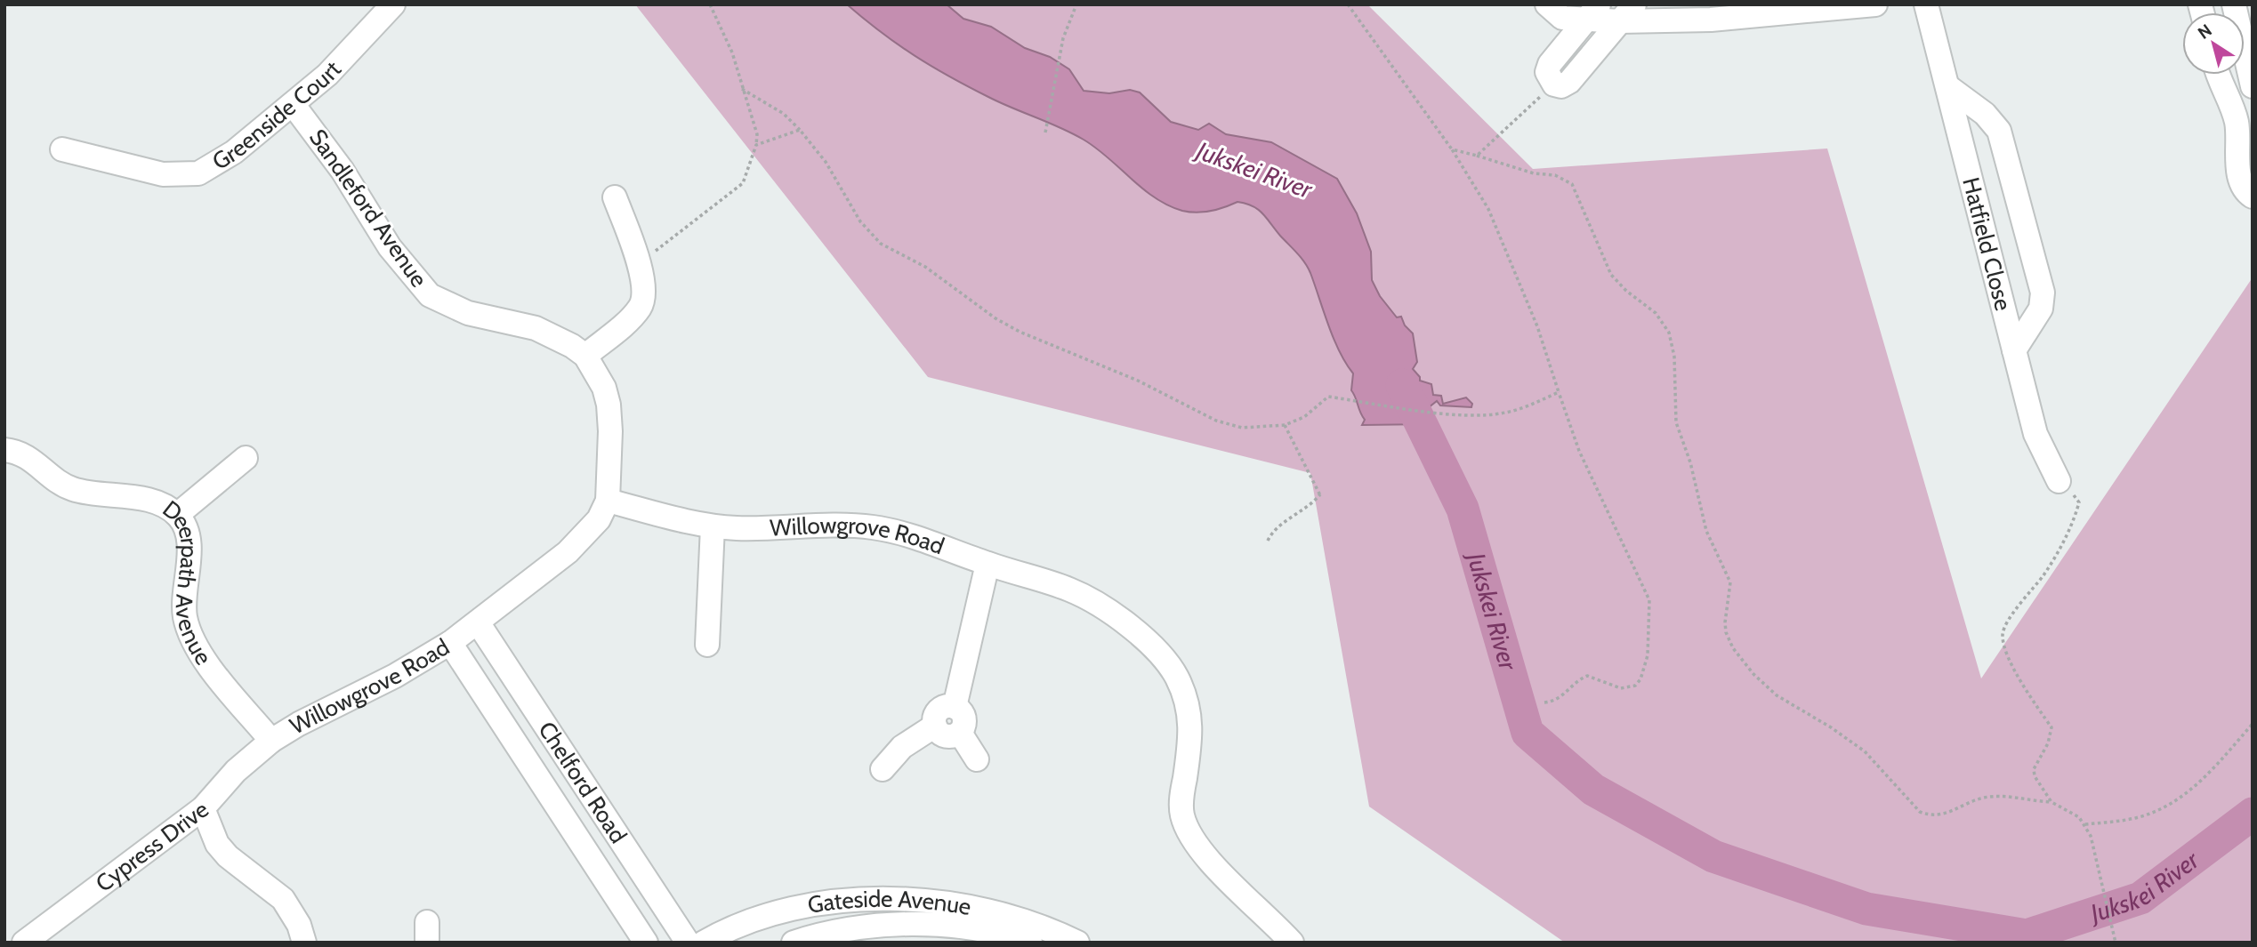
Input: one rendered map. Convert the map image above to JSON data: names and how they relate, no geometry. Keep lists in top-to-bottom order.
{
  "streets": {
    "street": [
      "Greenside Court",
      "Sandleford Avenue",
      "Hatfield Close",
      "Willowgrove Road",
      "Deerpath Avenue",
      "Chelford Road",
      "Cypress Drive",
      "Gateside Avenue"
    ]
  },
  "crossings": [
    ["Greenside Court", "Sandleford Avenue"],
    ["Sandleford Avenue", "Willowgrove Road"],
    ["Willowgrove Road", "Deerpath Avenue"],
    ["Willowgrove Road", "Chelford Road"],
    ["Willowgrove Road", "Cypress Drive"],
    ["Deerpath Avenue", "Cypress Drive"]
  ],
  "water": ["Jukskei River"],
  "north": "top left"
}
